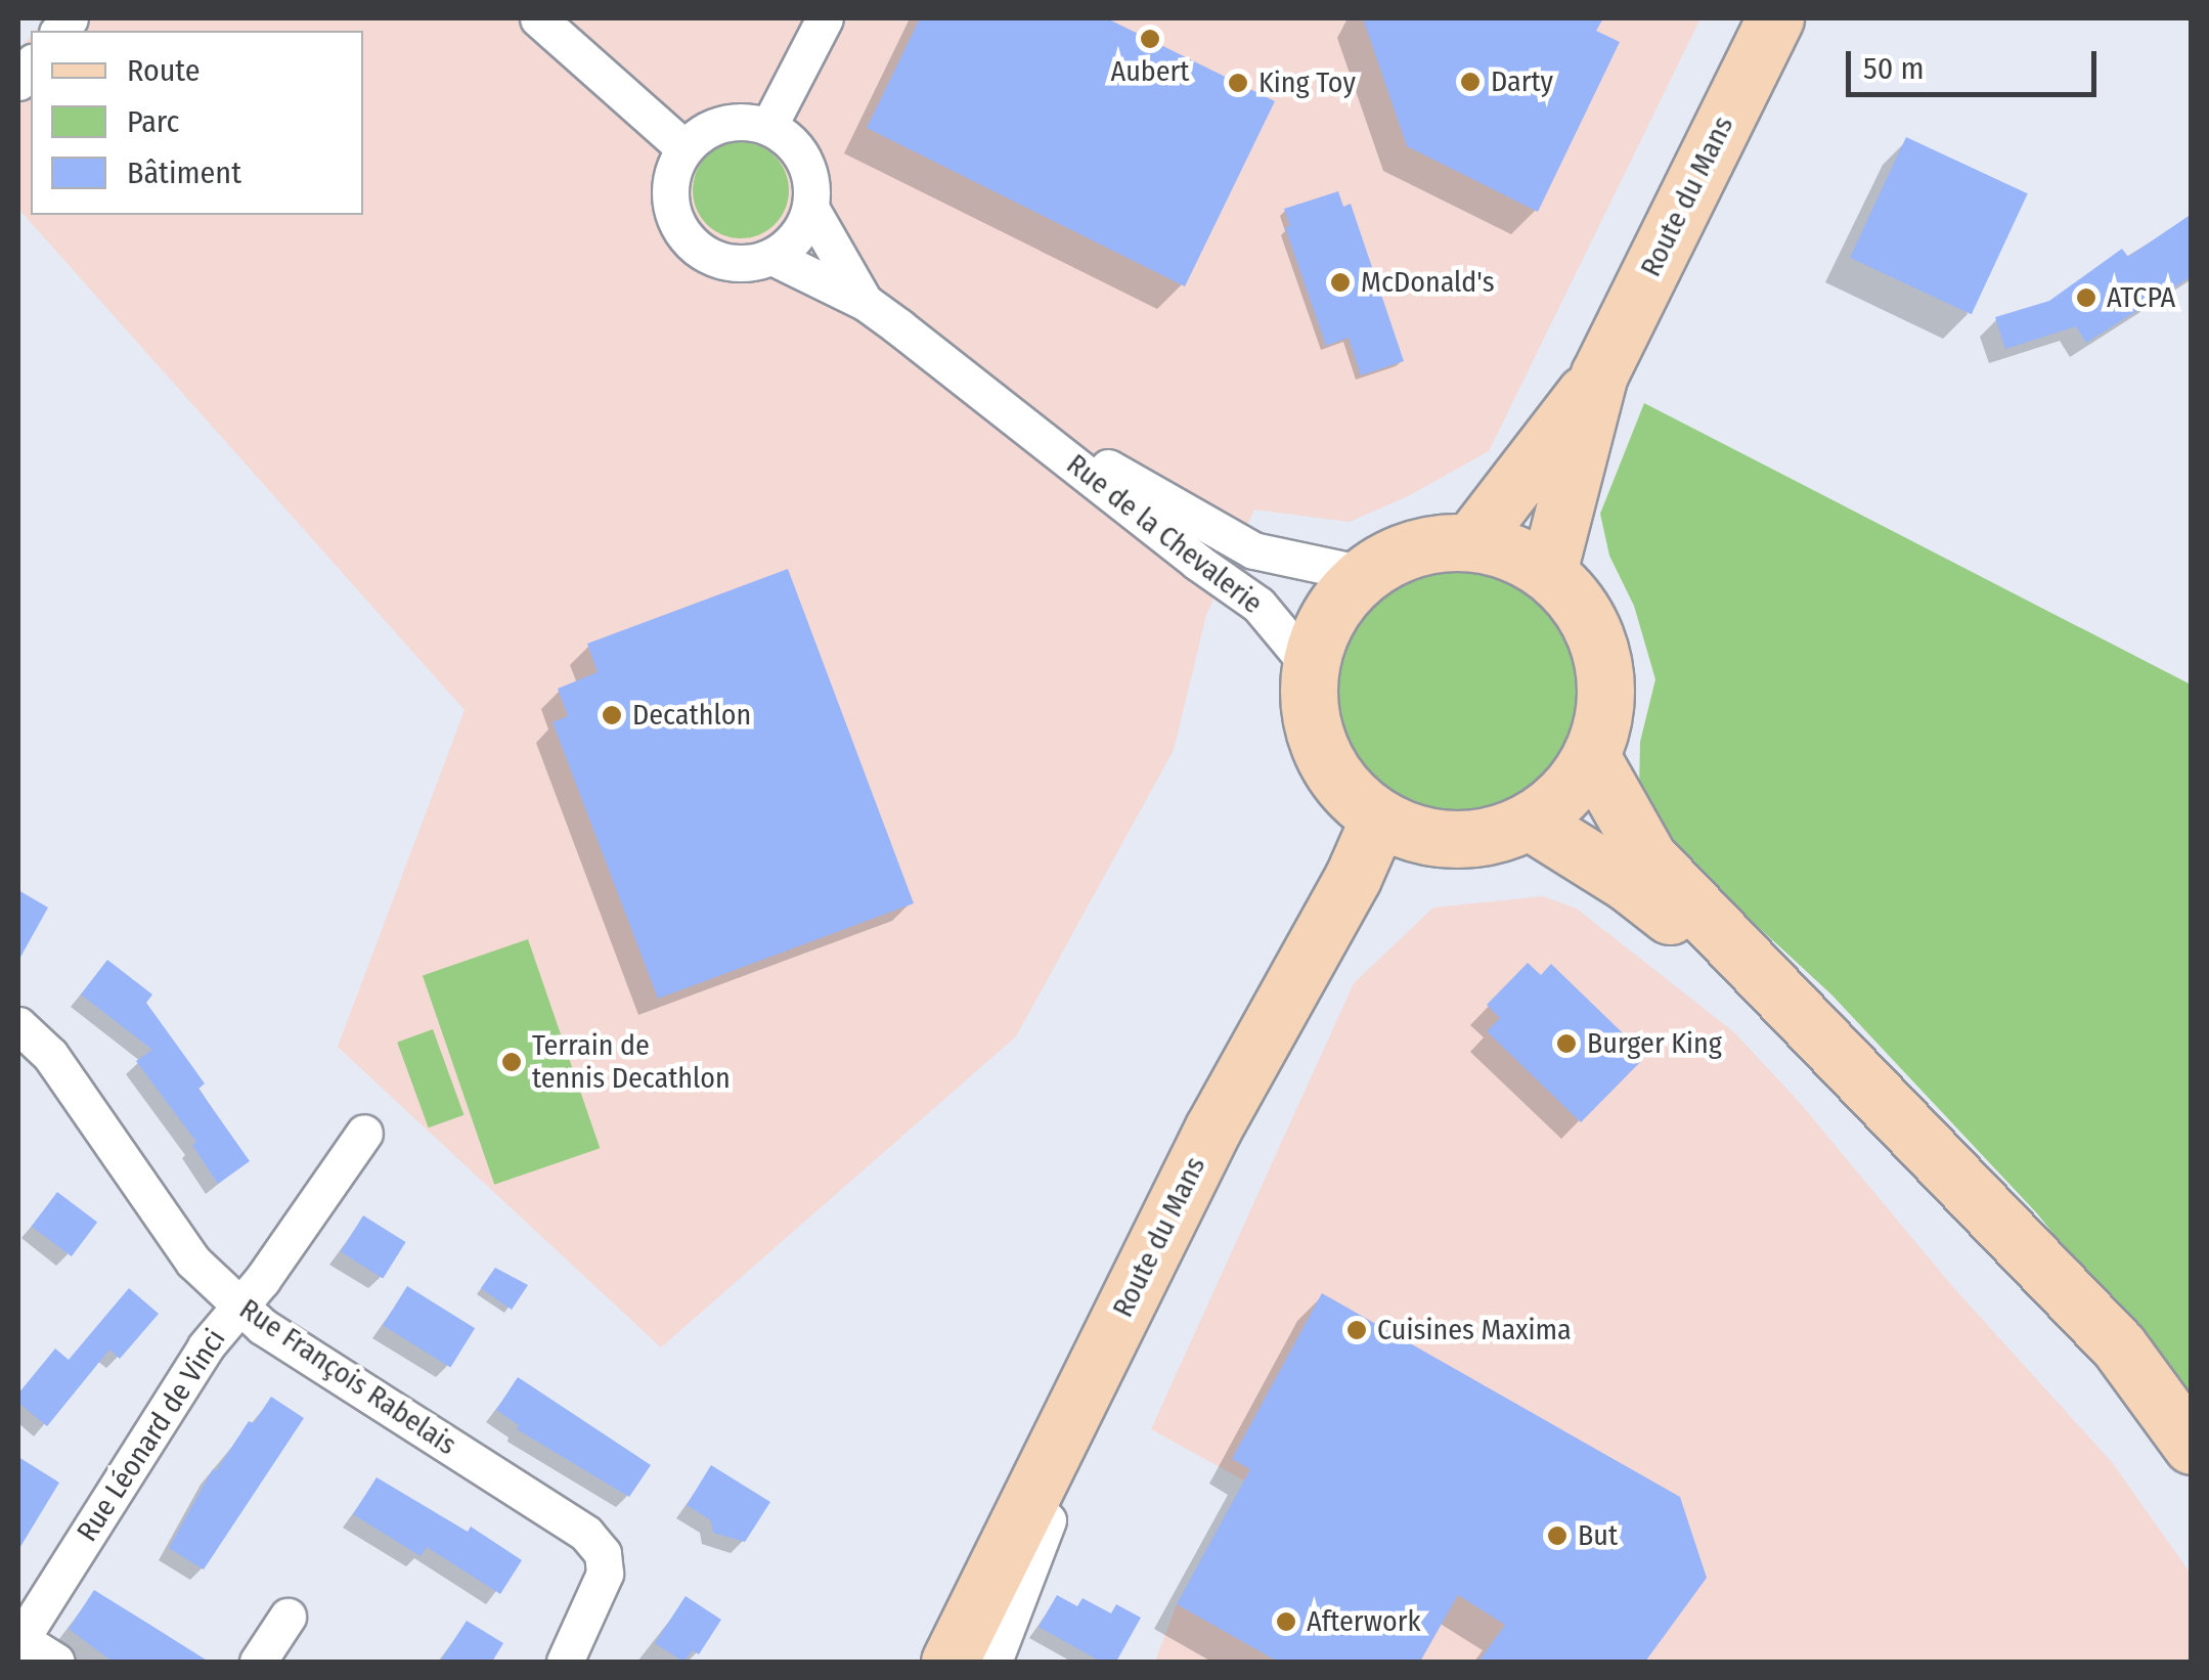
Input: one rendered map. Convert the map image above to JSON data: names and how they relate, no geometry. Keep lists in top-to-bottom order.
{
  "streets": {
    "main road": ["Route du Mans"],
    "street": ["Rue de la Chevalerie", "Rue François Rabelais", "Rue Léonard de Vinci"]
  },
  "crossings": [
    ["Route du Mans", "Rue de la Chevalerie"],
    ["Rue François Rabelais", "Rue Léonard de Vinci"]
  ],
  "places": [
    "Aubert",
    "Darty",
    "King Toy",
    "McDonald's",
    "ATCPA",
    "Decathlon",
    "Burger King",
    "Terrain de tennis Decathlon",
    "Cuisines Maxima",
    "But",
    "Afterwork"
  ],
  "legend": ["Route", "Parc", "Bâtiment"],
  "scale_bar": "50 m"
}
